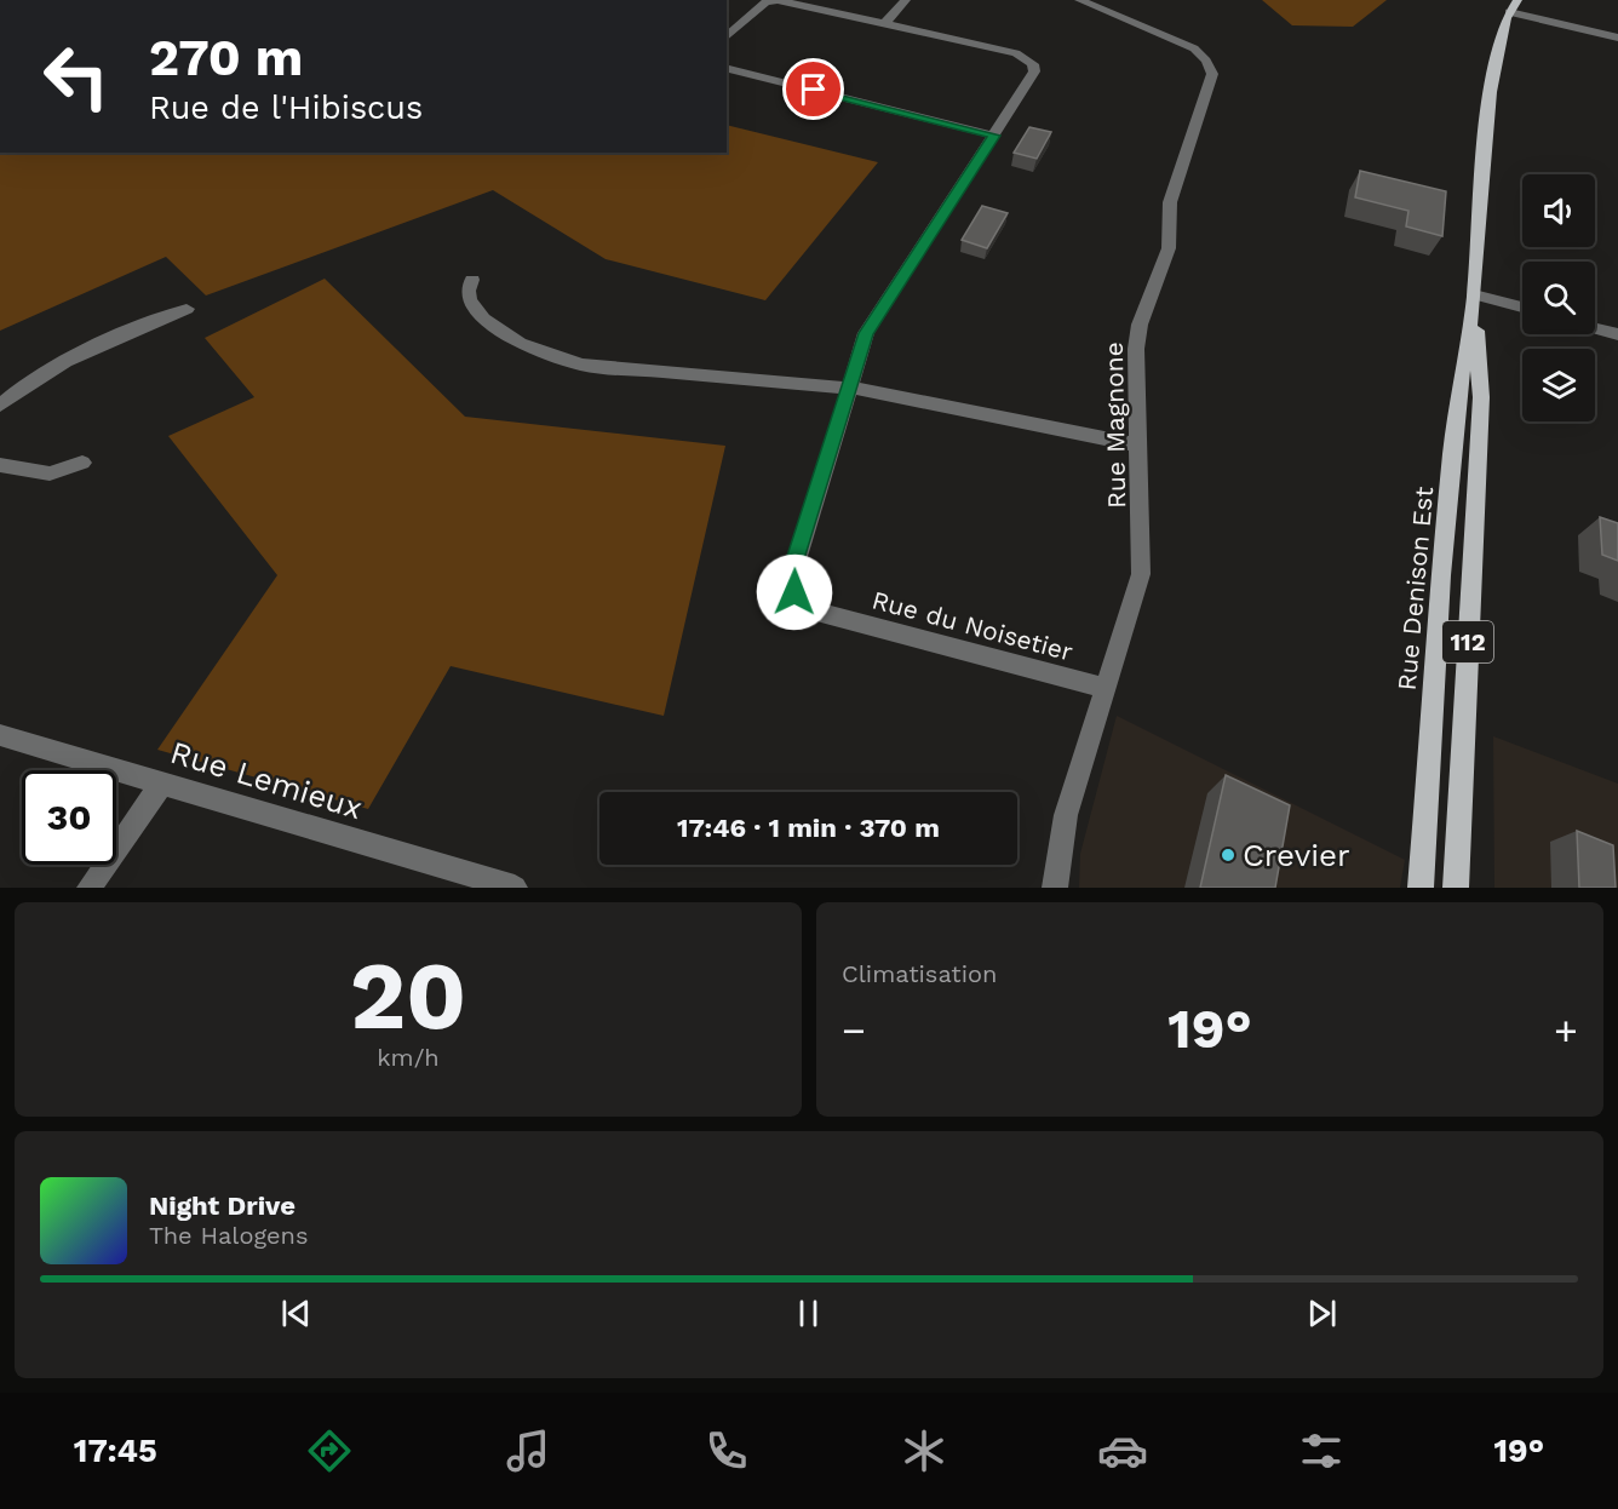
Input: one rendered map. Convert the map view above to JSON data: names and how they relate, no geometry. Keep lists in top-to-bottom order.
{
  "streets": {
    "main road": ["Rue Denison Est", "112"],
    "street": ["Rue Magnone", "Rue du Noisetier", "Rue Lemieux"]
  },
  "crossings": [
    ["Rue Magnone", "Rue du Noisetier"]
  ],
  "places": ["Crevier"],
  "page": {
    "turn": ["270 m", "Rue de l'Hibiscus"],
    "limit": "30",
    "trip": "17:46 · 1 min · 370 m",
    "tile": [
      ["20", "km/h"],
      "Climatisation"
    ],
    "heat": ["−", "19°", "+"],
    "song": ["Night Drive", "The Halogens"],
    "tabs": ["17:45", "19°"]
  }
}
